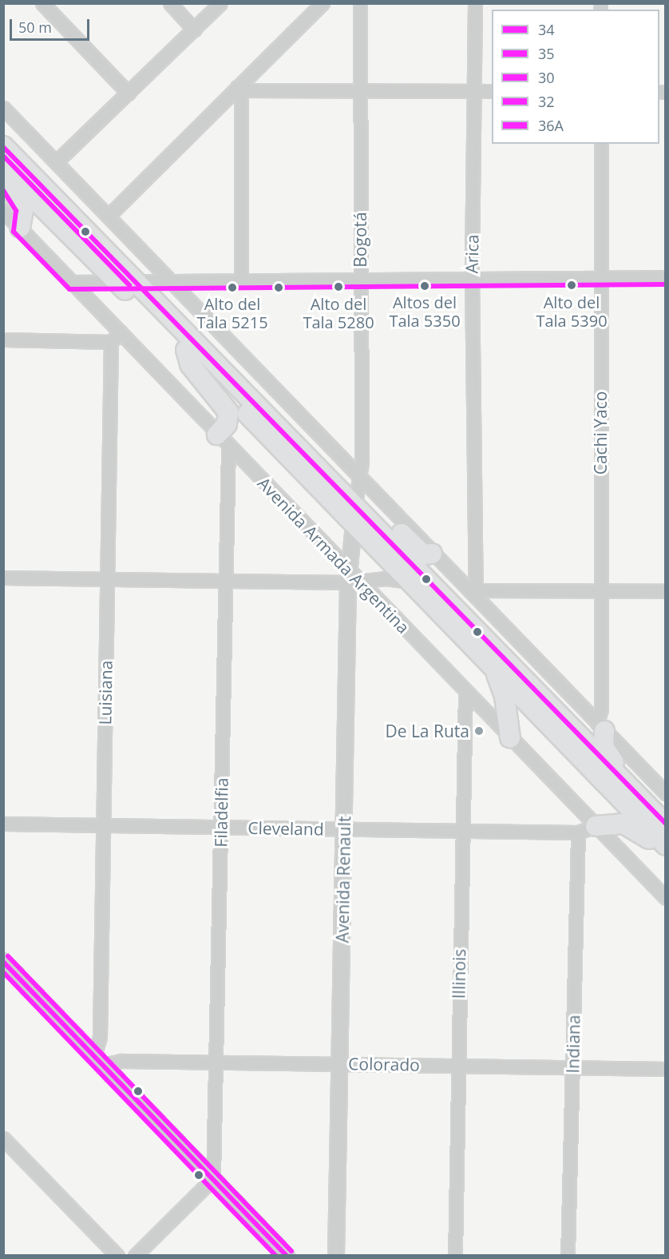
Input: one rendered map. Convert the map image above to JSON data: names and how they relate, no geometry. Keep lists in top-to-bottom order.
{
  "streets": {
    "street": [
      "Bogotá",
      "Arica",
      "Cachi Yaco",
      "Avenida Armada Argentina",
      "Luisiana",
      "Filadelfia",
      "Cleveland",
      "Avenida Renault",
      "Illinois",
      "Indiana",
      "Colorado"
    ]
  },
  "crossings": [
    ["Avenida Armada Argentina", "Filadelfia"],
    ["Avenida Armada Argentina", "Cleveland"],
    ["Avenida Armada Argentina", "Avenida Renault"],
    ["Avenida Armada Argentina", "Illinois"],
    ["Avenida Armada Argentina", "Indiana"],
    ["Luisiana", "Cleveland"],
    ["Luisiana", "Colorado"],
    ["Filadelfia", "Cleveland"],
    ["Filadelfia", "Colorado"],
    ["Cleveland", "Avenida Renault"],
    ["Cleveland", "Illinois"],
    ["Cleveland", "Indiana"],
    ["Avenida Renault", "Colorado"],
    ["Illinois", "Colorado"],
    ["Indiana", "Colorado"]
  ],
  "places": [
    "Alto del Tala 5390",
    "Altos del Tala 5350",
    "Alto del Tala 5280",
    "Alto del Tala 5215",
    "De La Ruta"
  ],
  "lines": [
    "transit line 34",
    "transit line 35",
    "transit line 36A",
    "transit line 30",
    "transit line 32"
  ],
  "legend": [
    "34",
    "35",
    "30",
    "32",
    "36A"
  ],
  "scale_bar": "50 m"
}
